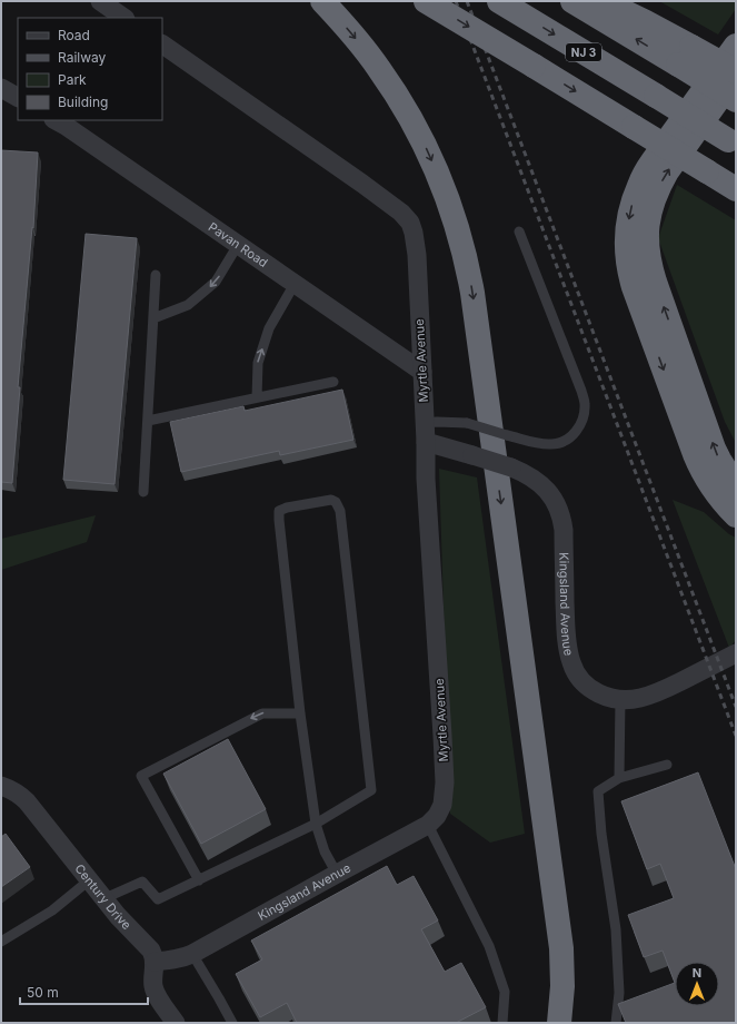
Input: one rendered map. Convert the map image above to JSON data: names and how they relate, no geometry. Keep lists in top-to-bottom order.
{
  "streets": {
    "highway": ["NJ 3"],
    "street": [
      "Pavan Road",
      "Myrtle Avenue",
      "Kingsland Avenue",
      "Century Drive"
    ]
  },
  "crossings": [
    ["Pavan Road", "Myrtle Avenue"],
    ["Myrtle Avenue", "Kingsland Avenue"],
    ["Kingsland Avenue", "Century Drive"]
  ],
  "legend": [
    "Road",
    "Railway",
    "Park",
    "Building"
  ],
  "scale_bar": "50 m",
  "north": "top"
}
